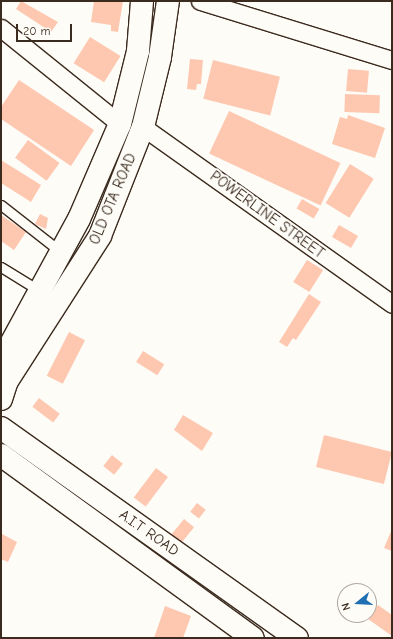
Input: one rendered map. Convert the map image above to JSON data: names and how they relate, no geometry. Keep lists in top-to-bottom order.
{
  "streets": {
    "street": ["OLD OTA ROAD", "POWERLINE STREET", "A.I.T ROAD"]
  },
  "crossings": [
    ["OLD OTA ROAD", "POWERLINE STREET"]
  ],
  "scale_bar": "20 m",
  "north": "left"
}
